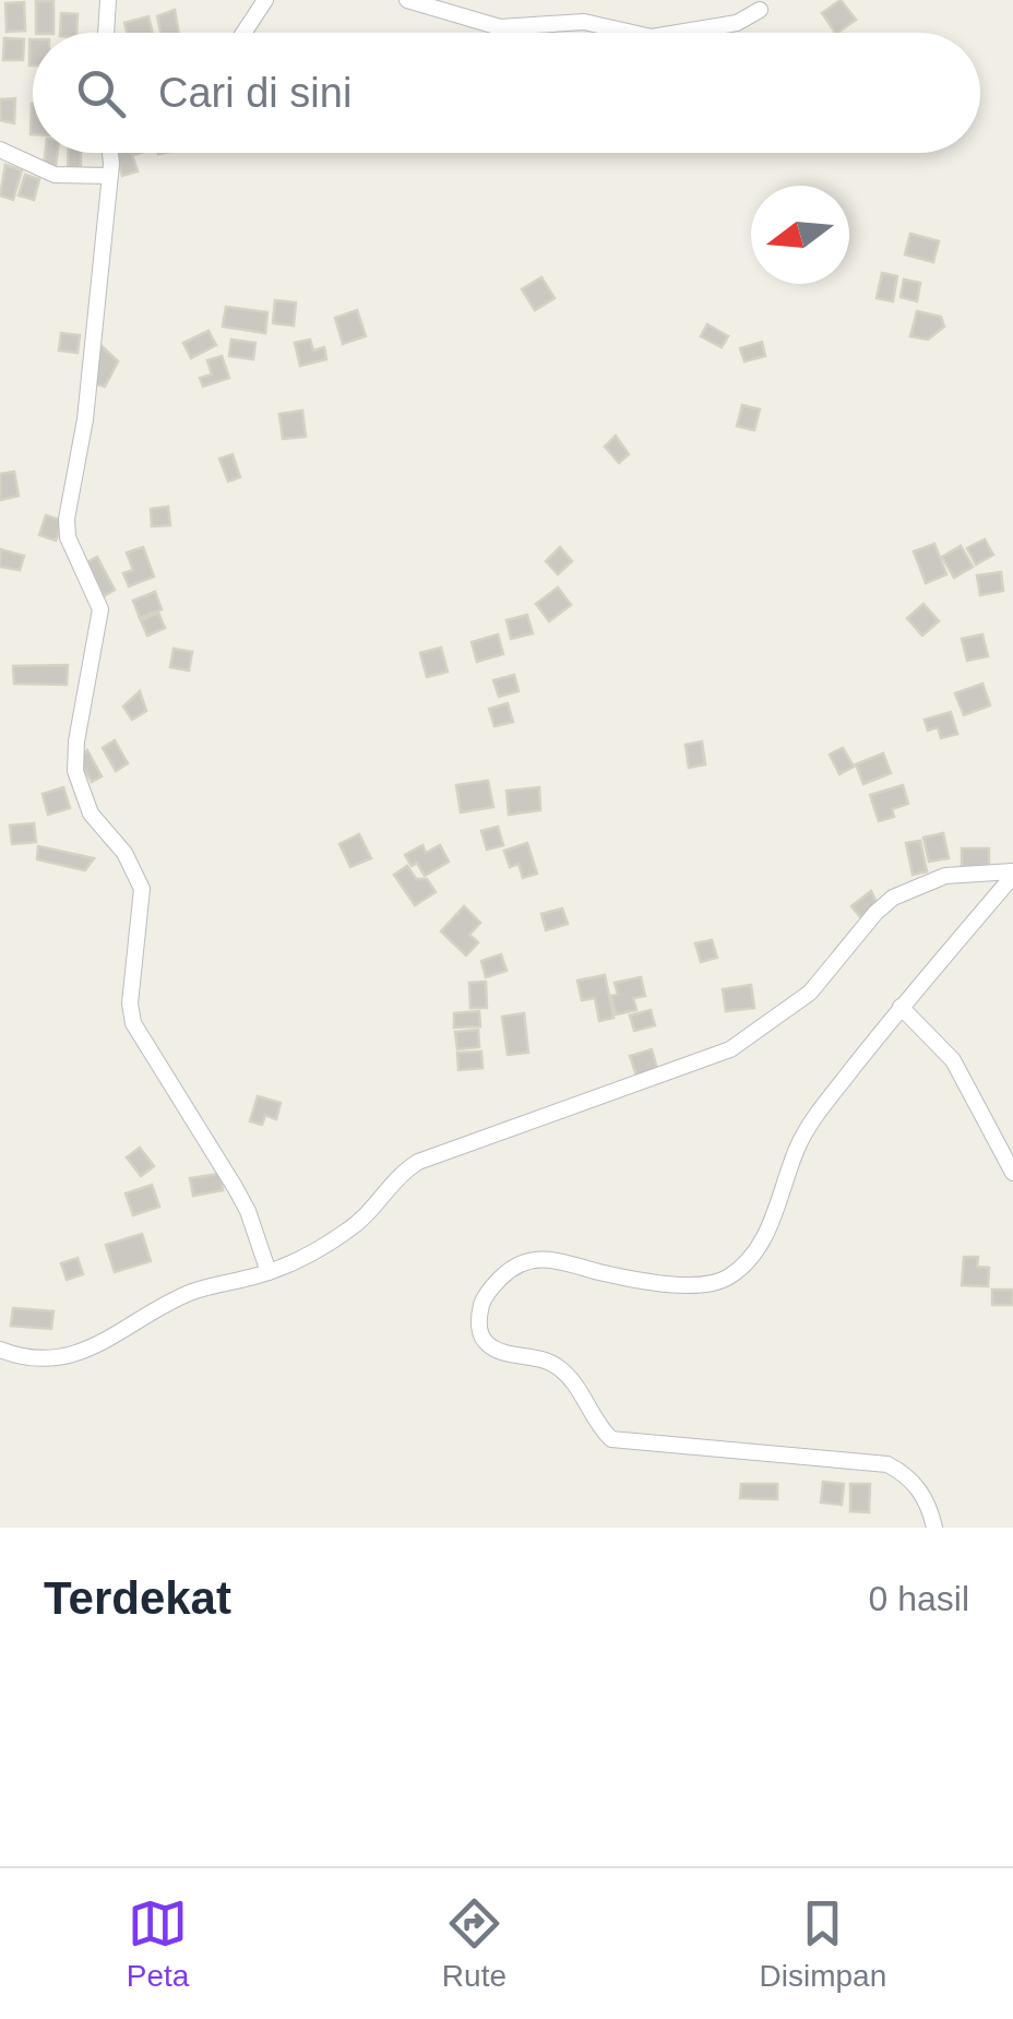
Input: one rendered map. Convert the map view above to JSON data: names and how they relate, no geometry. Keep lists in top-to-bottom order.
{
  "north": "left",
  "page": {
    "search": "Cari di sini",
    "heading": ["Terdekat", "0 hasil"],
    "nav": ["Peta", "Rute", "Disimpan"]
  }
}
